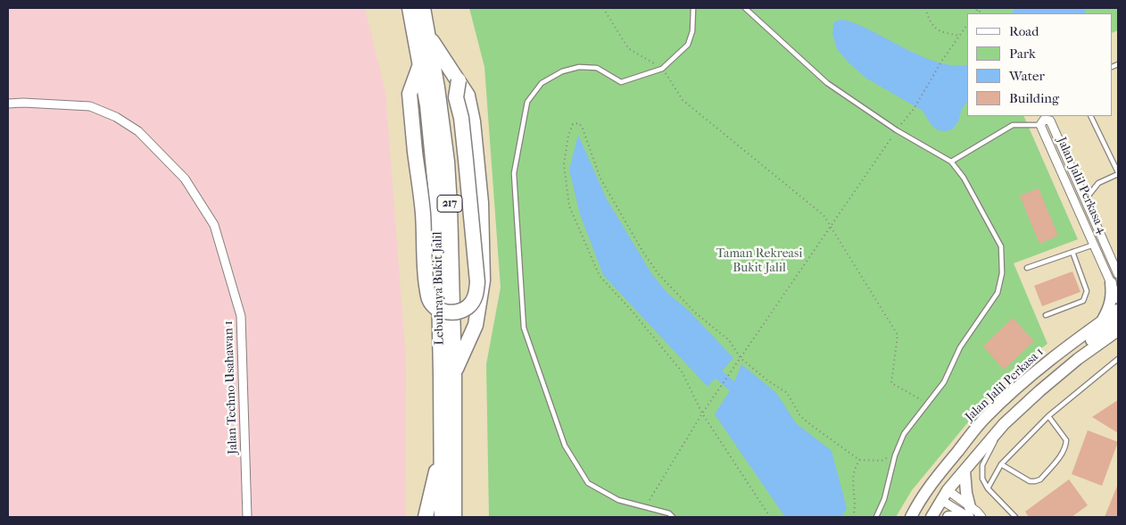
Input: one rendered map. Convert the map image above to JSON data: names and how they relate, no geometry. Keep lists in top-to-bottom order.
{
  "streets": {
    "highway": ["217", "Lebuhraya Bukit Jalil"],
    "main road": ["Jalan Jalil Perkasa 1"],
    "street": ["Jalan Jalil Perkasa 4", "Jalan Techno Usahawan 1"]
  },
  "parks": ["Taman Rekreasi Bukit Jalil"],
  "legend": [
    "Road",
    "Park",
    "Water",
    "Building"
  ]
}
